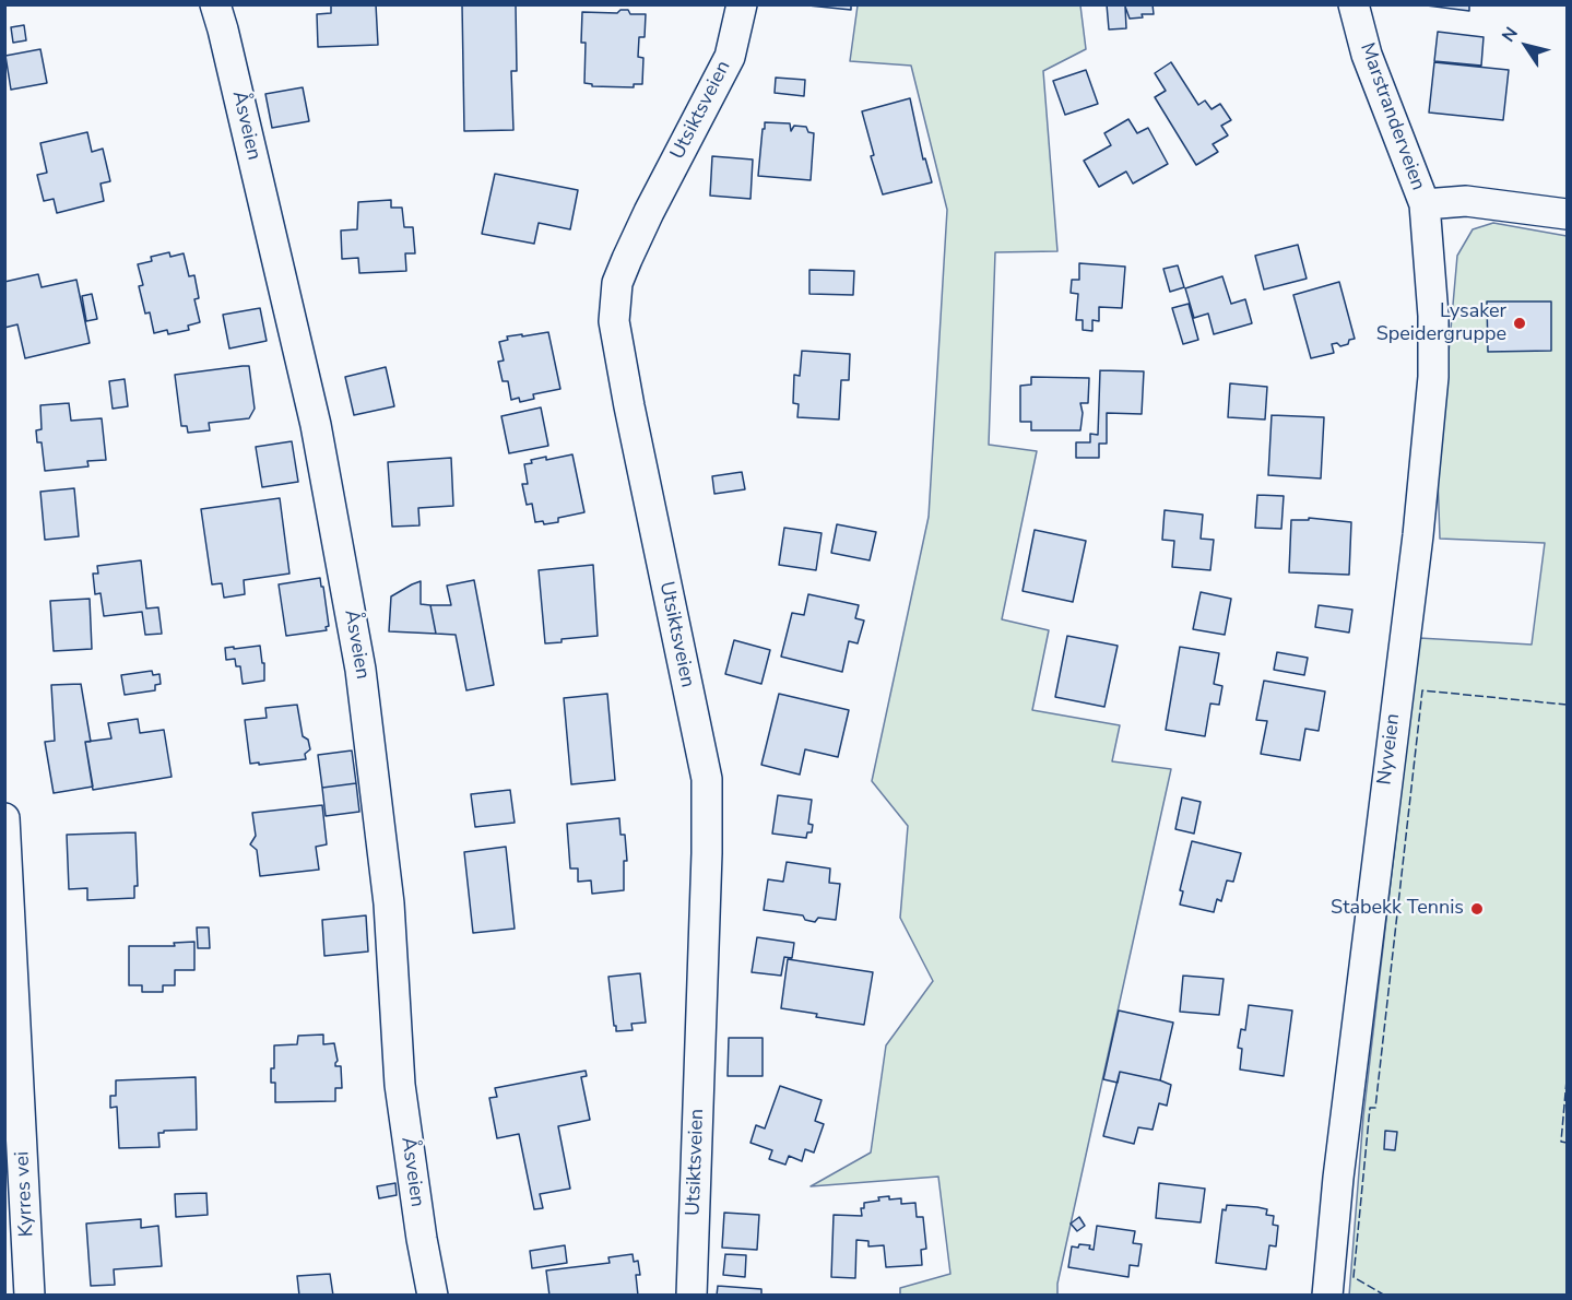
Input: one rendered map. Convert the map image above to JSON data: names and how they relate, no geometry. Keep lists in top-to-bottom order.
{
  "streets": {
    "street": [
      "Utsiktsveien",
      "Marstranderveien",
      "Åsveien",
      "Nyveien",
      "Kyrres vei"
    ]
  },
  "crossings": [
    ["Marstranderveien", "Nyveien"]
  ],
  "places": ["Lysaker Speidergruppe", "Stabekk Tennis"],
  "north": "top left"
}
